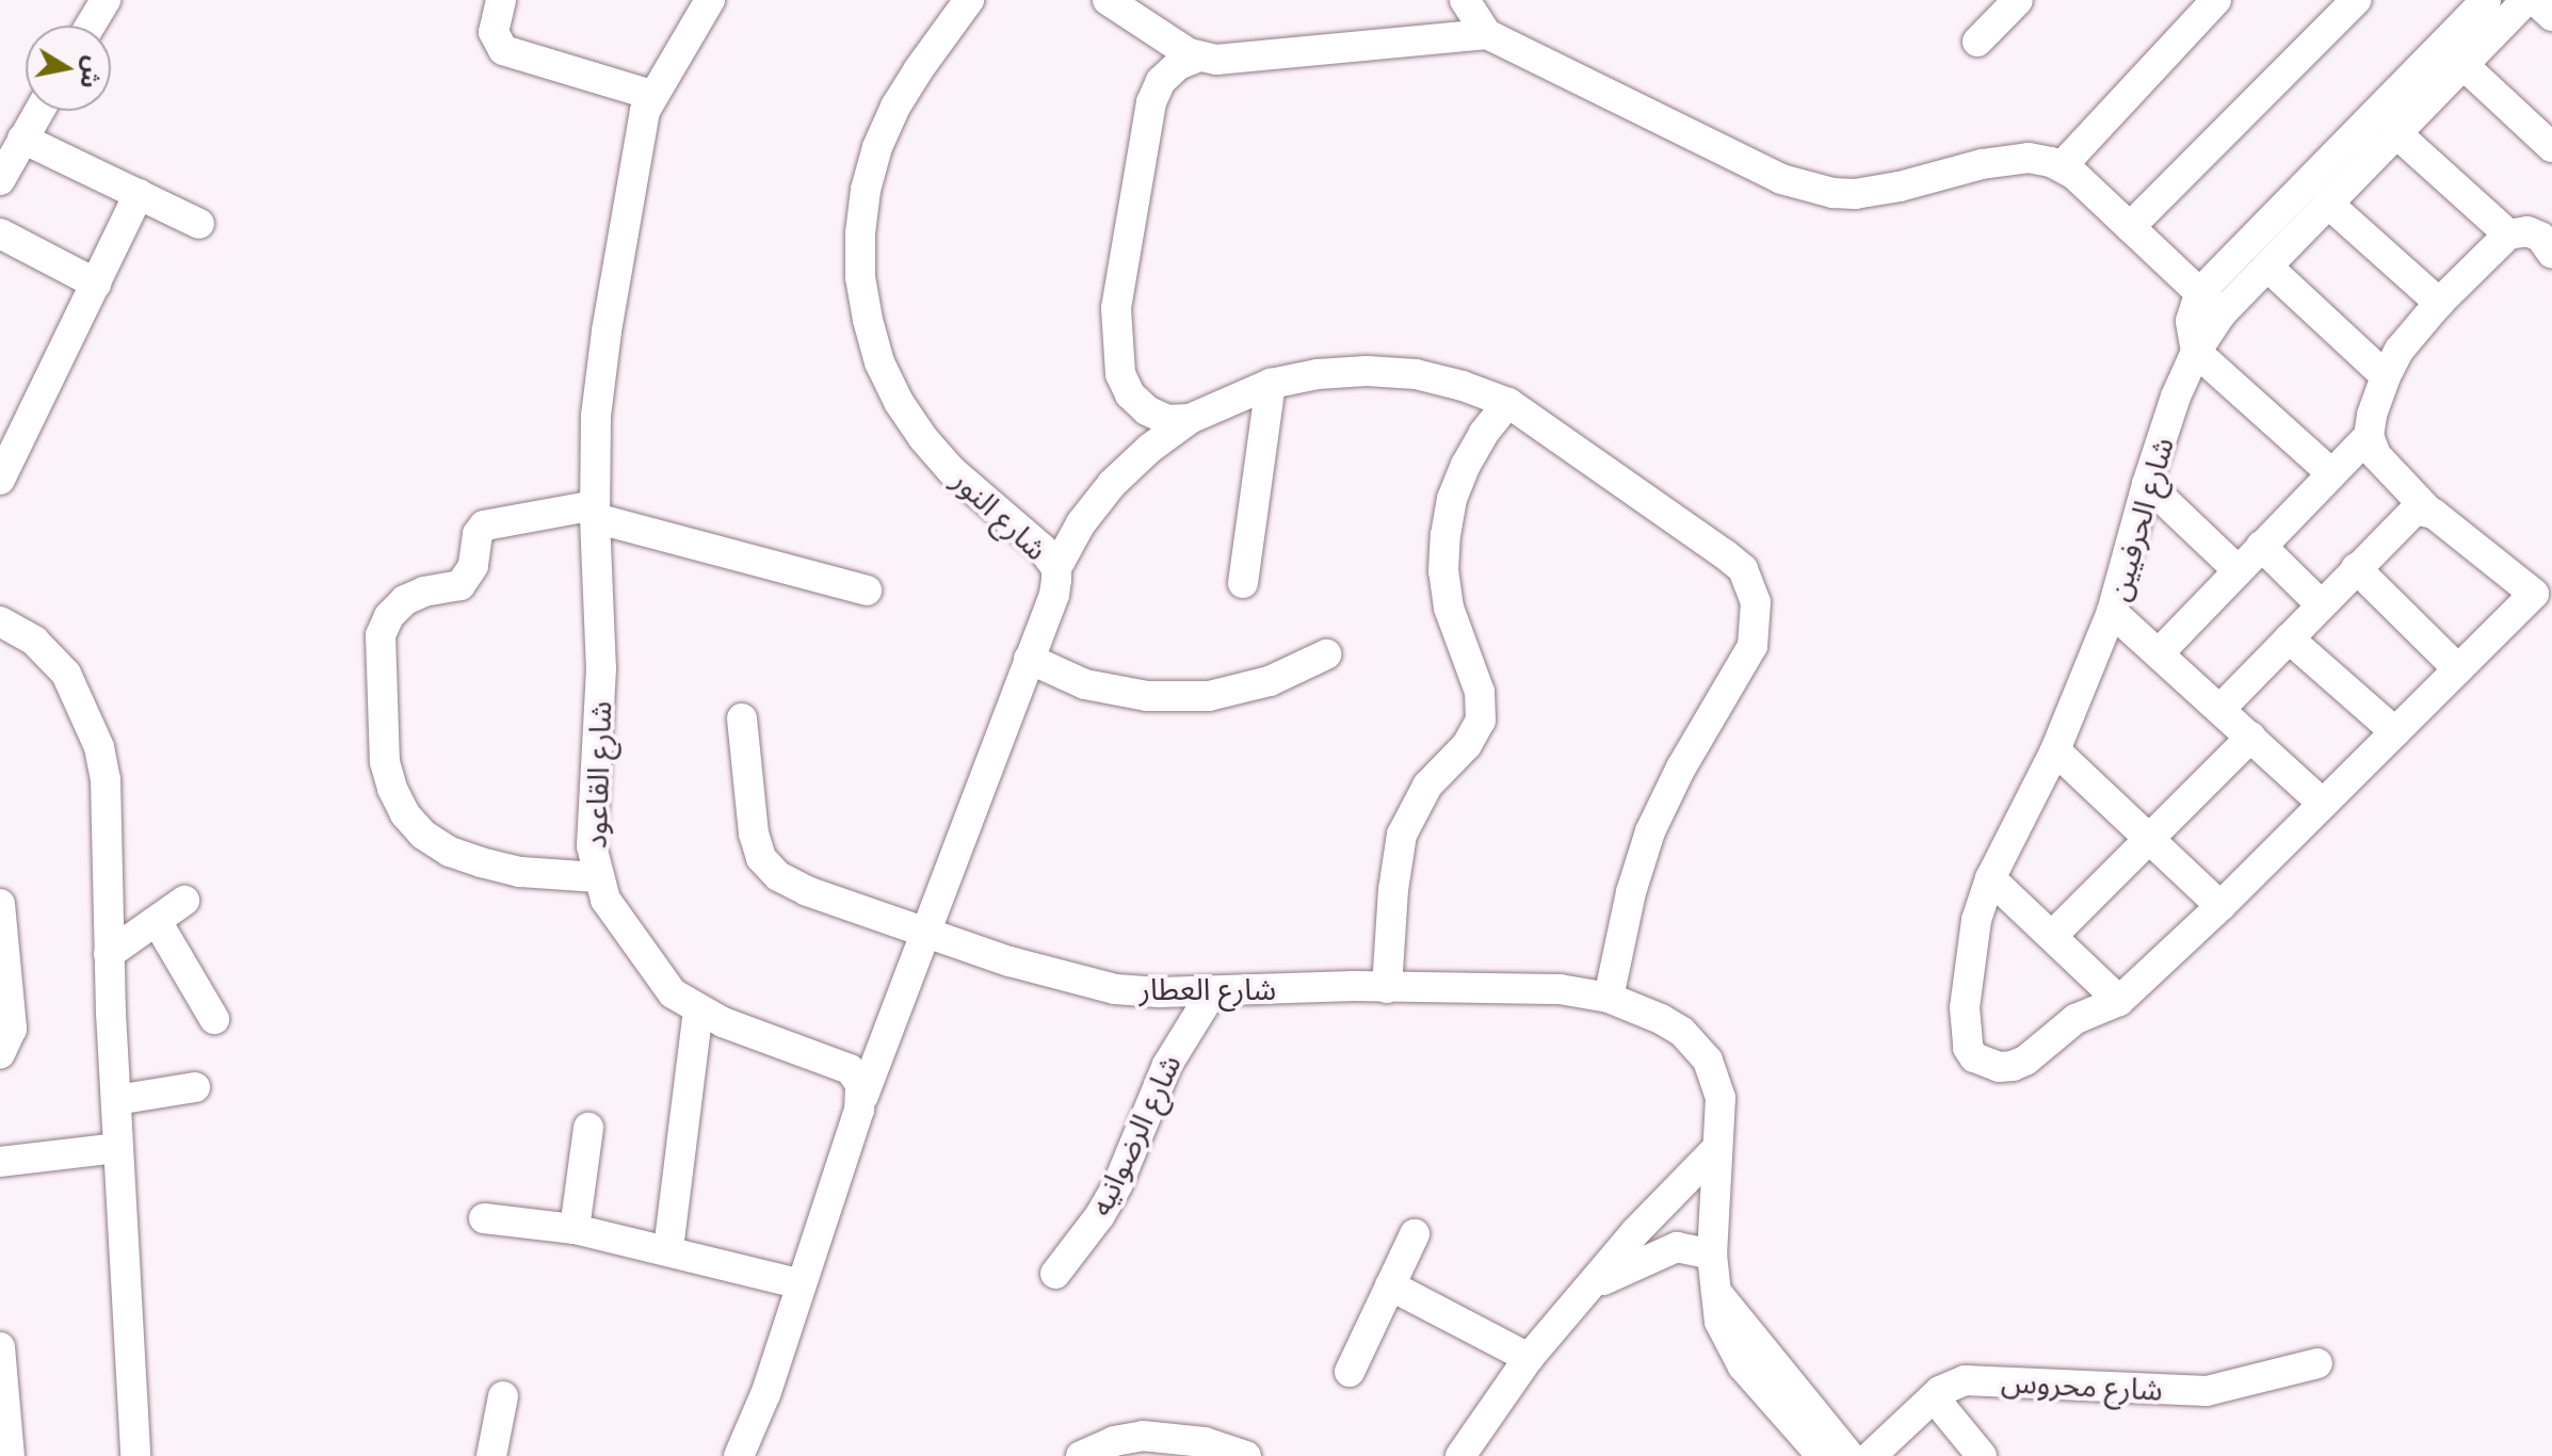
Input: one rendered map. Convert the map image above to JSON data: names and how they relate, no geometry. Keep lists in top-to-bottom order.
{
  "streets": {
    "street": [
      "شارع النور",
      "شارع الحرفيين",
      "شارع القاعود",
      "شارع العطار",
      "شارع الرضوانيه",
      "شارع محروس"
    ]
  },
  "crossings": [
    ["شارع النور", "شارع القاعود"],
    ["شارع النور", "شارع العطار"],
    ["شارع العطار", "شارع الرضوانيه"]
  ],
  "north": "right"
}
